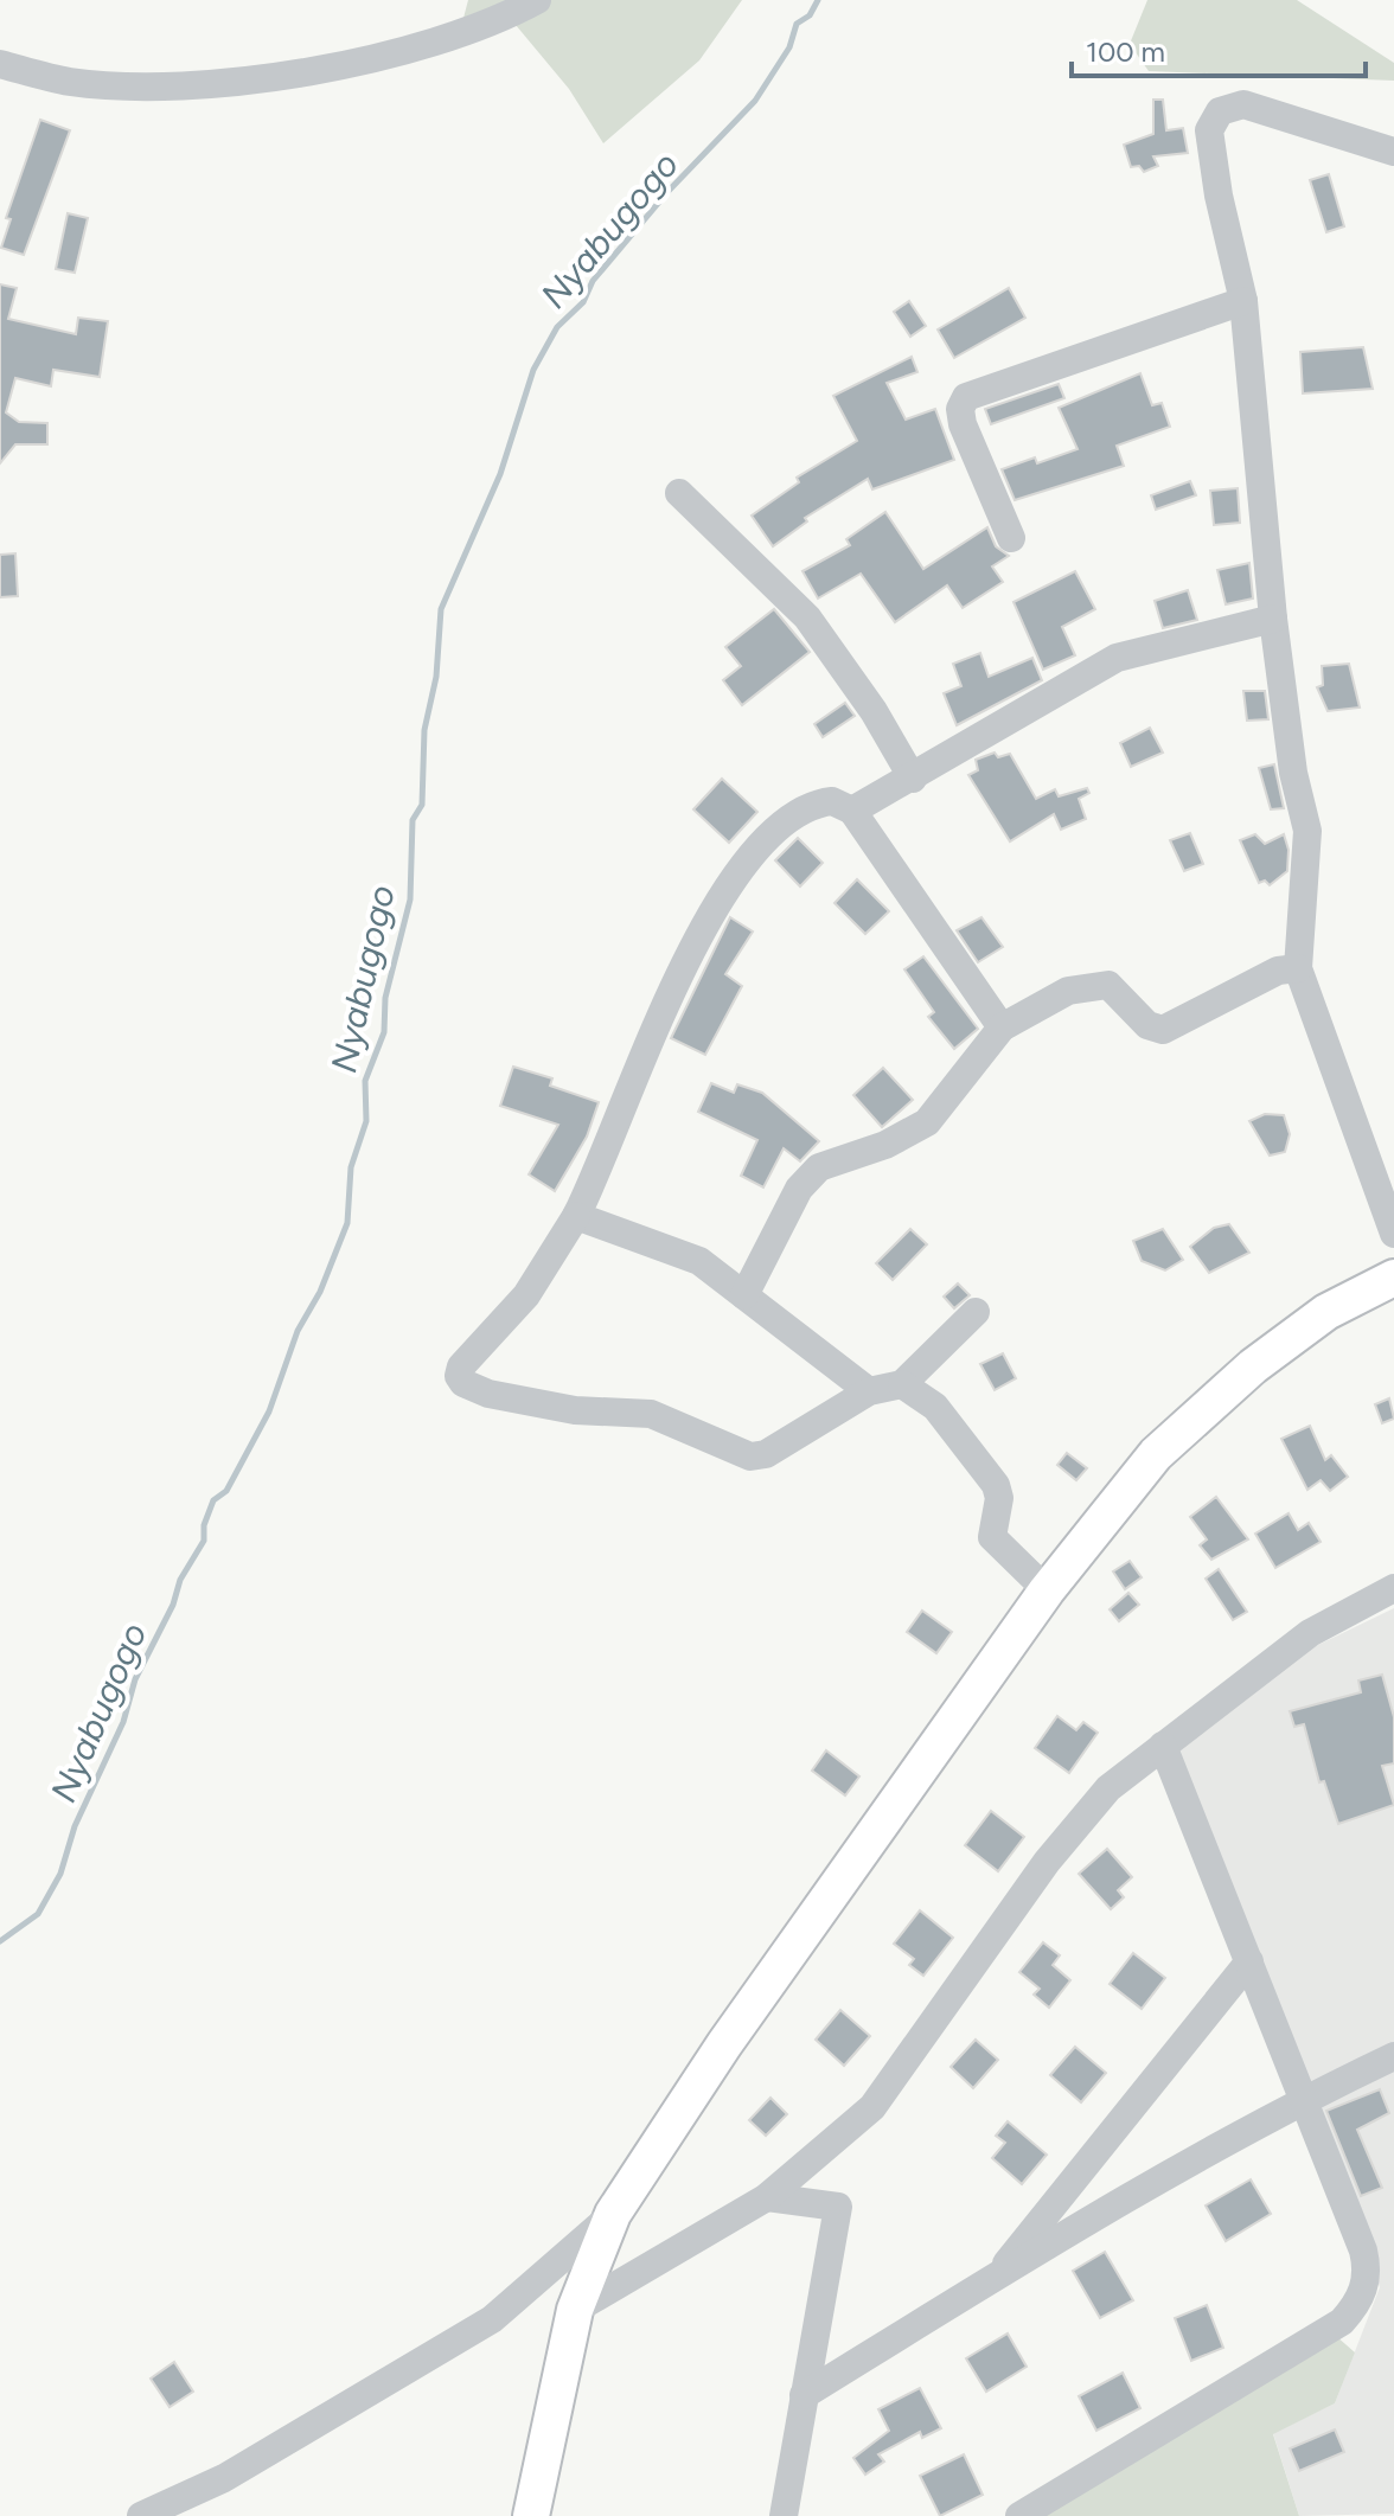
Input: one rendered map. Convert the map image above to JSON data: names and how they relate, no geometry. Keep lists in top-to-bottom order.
{
  "water": ["Nyabugogo"],
  "scale_bar": "100 m"
}
